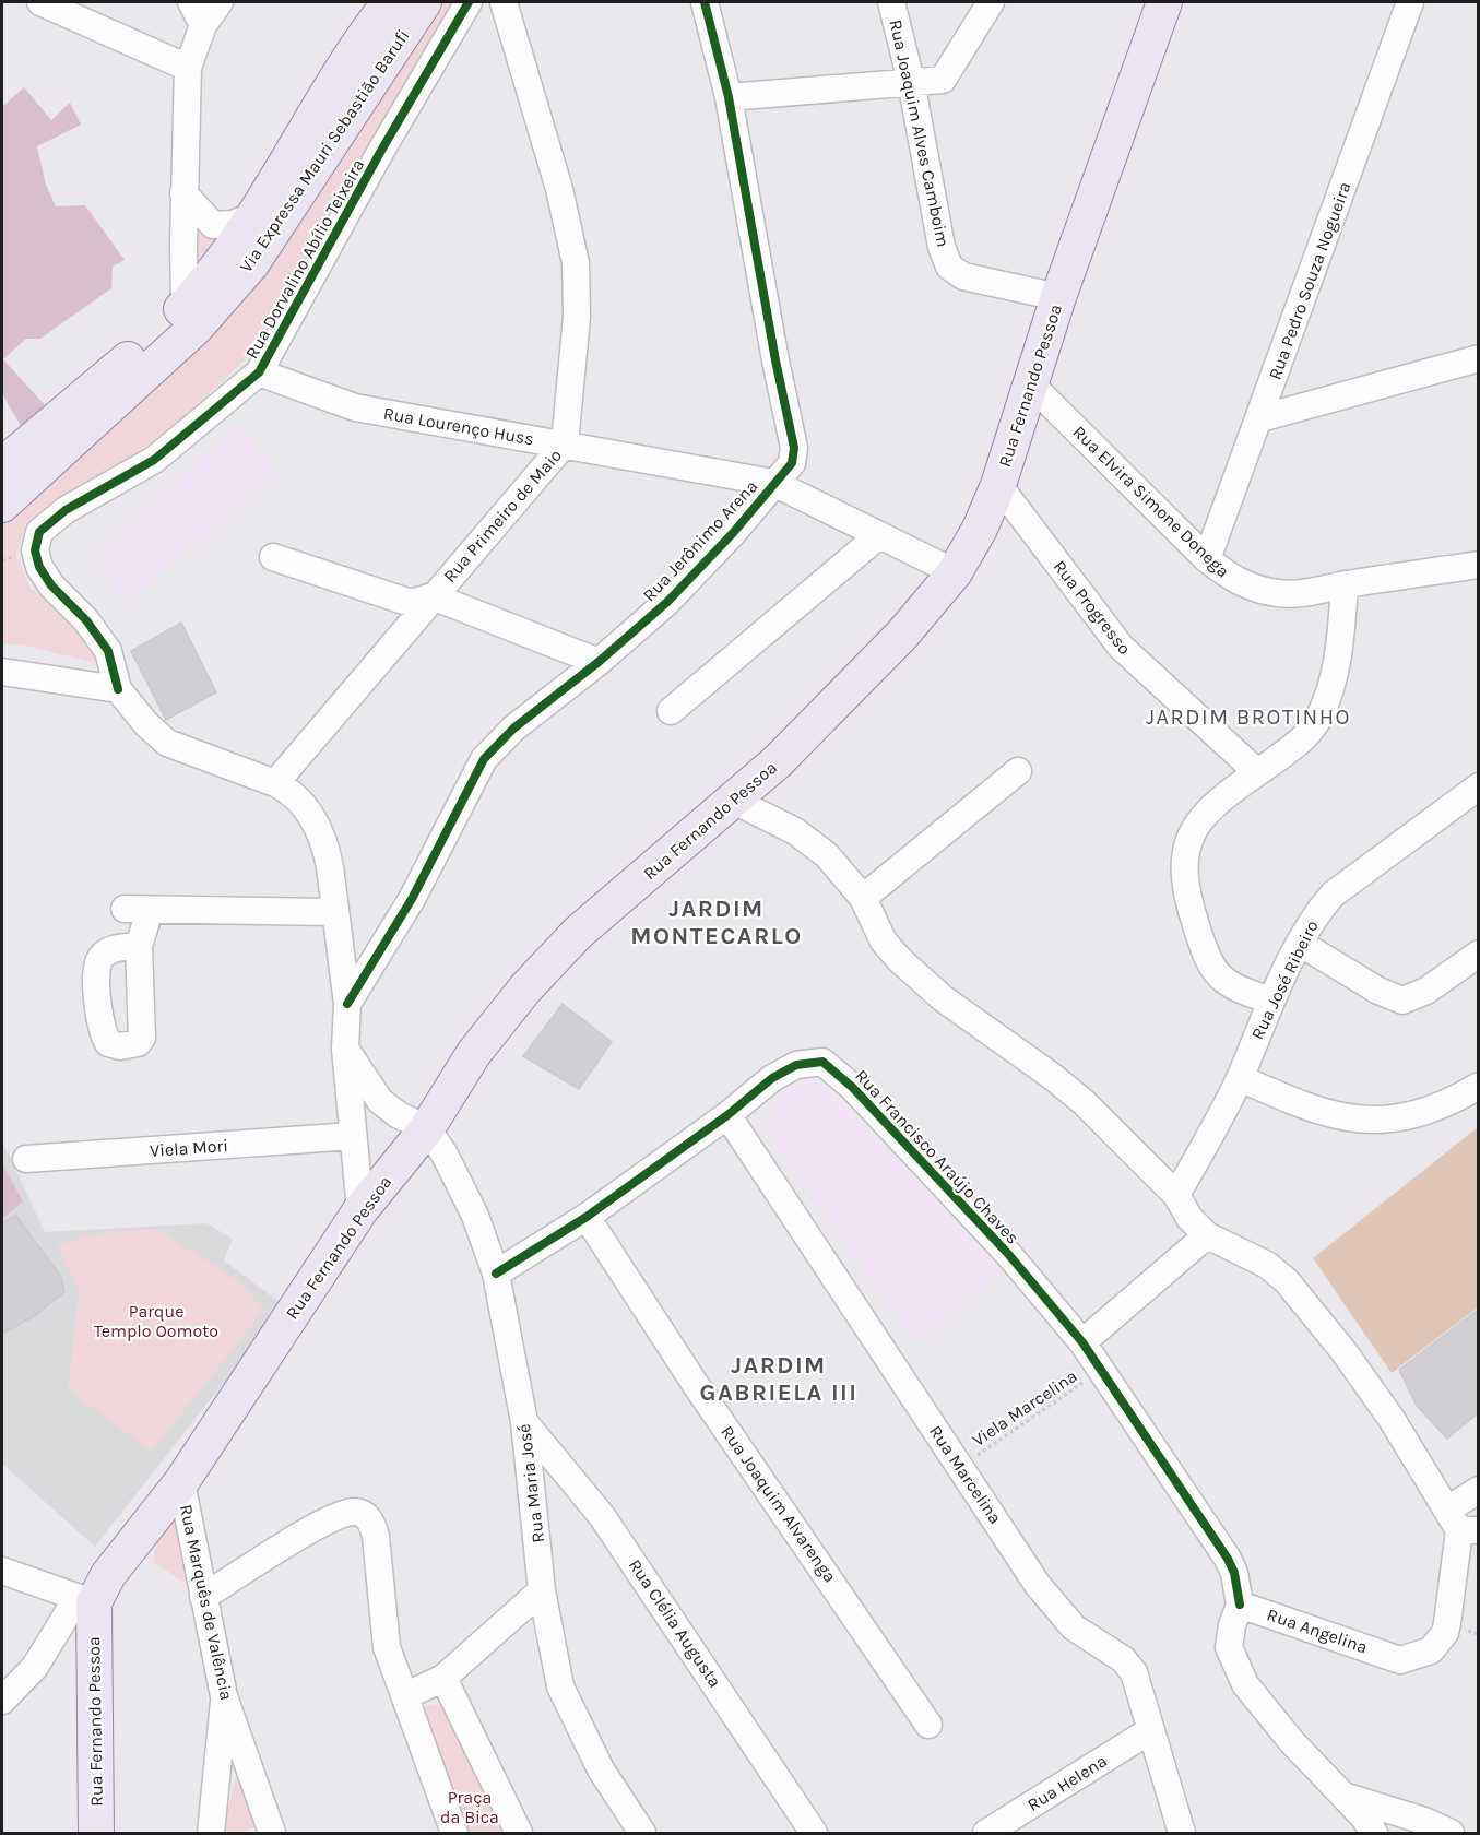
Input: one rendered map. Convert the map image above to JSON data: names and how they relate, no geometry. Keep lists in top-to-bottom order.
{
  "streets": {
    "main road": ["Via Expressa Mauri Sebastião Barufi", "Rua Fernando Pessoa"],
    "street": [
      "Rua Joaquim Alves Camboim",
      "Rua Dorvalino Abílio Teixeira",
      "Rua Pedro Souza Nogueira",
      "Rua Lourenço Huss",
      "Rua Elvira Simone Donega",
      "Rua Primeiro de Maio",
      "Rua Jerônimo Arena",
      "Rua Progresso",
      "Rua José Ribeiro",
      "Viela Mori",
      "Rua Francisco Araújo Chaves",
      "Rua Marcelina",
      "Rua Maria José",
      "Rua Joaquim Alvarenga",
      "Rua Marquês de Valência",
      "Rua Clélia Augusta",
      "Rua Angelina",
      "Rua Helena"
    ],
    "path": ["Viela Marcelina"]
  },
  "crossings": [
    ["Rua Joaquim Alves Camboim", "Rua Fernando Pessoa"],
    ["Rua Dorvalino Abílio Teixeira", "Rua Lourenço Huss"],
    ["Rua Pedro Souza Nogueira", "Rua Elvira Simone Donega"],
    ["Rua Fernando Pessoa", "Rua Lourenço Huss"],
    ["Rua Fernando Pessoa", "Rua Elvira Simone Donega"],
    ["Rua Fernando Pessoa", "Rua Progresso"],
    ["Rua Fernando Pessoa", "Rua Maria José"],
    ["Rua Fernando Pessoa", "Rua Marquês de Valência"],
    ["Rua Lourenço Huss", "Rua Primeiro de Maio"],
    ["Rua Lourenço Huss", "Rua Jerônimo Arena"],
    ["Rua Francisco Araújo Chaves", "Viela Marcelina"],
    ["Rua Francisco Araújo Chaves", "Rua Marcelina"],
    ["Rua Francisco Araújo Chaves", "Rua Maria José"],
    ["Rua Francisco Araújo Chaves", "Rua Joaquim Alvarenga"],
    ["Rua Francisco Araújo Chaves", "Rua Angelina"],
    ["Viela Marcelina", "Rua Marcelina"],
    ["Rua Marcelina", "Rua Helena"],
    ["Rua Maria José", "Rua Clélia Augusta"]
  ],
  "districts": ["JARDIM BROTINHO", "JARDIM MONTECARLO", "JARDIM GABRIELA III"],
  "parks": ["Parque Templo Oomoto", "Praça da Bica"]
}
